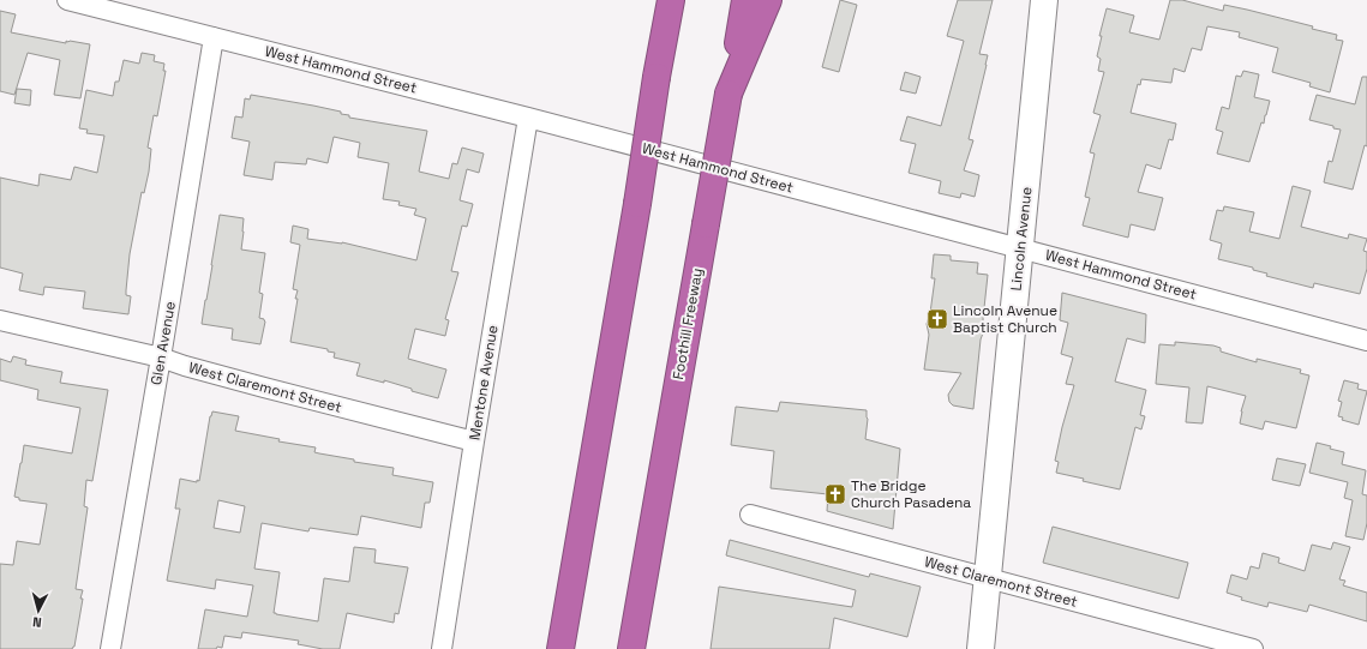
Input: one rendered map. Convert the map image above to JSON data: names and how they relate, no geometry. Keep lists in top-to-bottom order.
{
  "streets": {
    "highway": ["Foothill Freeway"],
    "main road": ["Lincoln Avenue"],
    "street": [
      "West Hammond Street",
      "Glen Avenue",
      "Mentone Avenue",
      "West Claremont Street"
    ]
  },
  "crossings": [
    ["West Hammond Street", "Lincoln Avenue"],
    ["West Hammond Street", "Glen Avenue"],
    ["West Hammond Street", "Mentone Avenue"],
    ["Lincoln Avenue", "West Claremont Street"],
    ["Glen Avenue", "West Claremont Street"],
    ["Mentone Avenue", "West Claremont Street"]
  ],
  "places": {
    "church": ["Lincoln Avenue Baptist Church", "The Bridge Church Pasadena"]
  },
  "north": "bottom"
}
